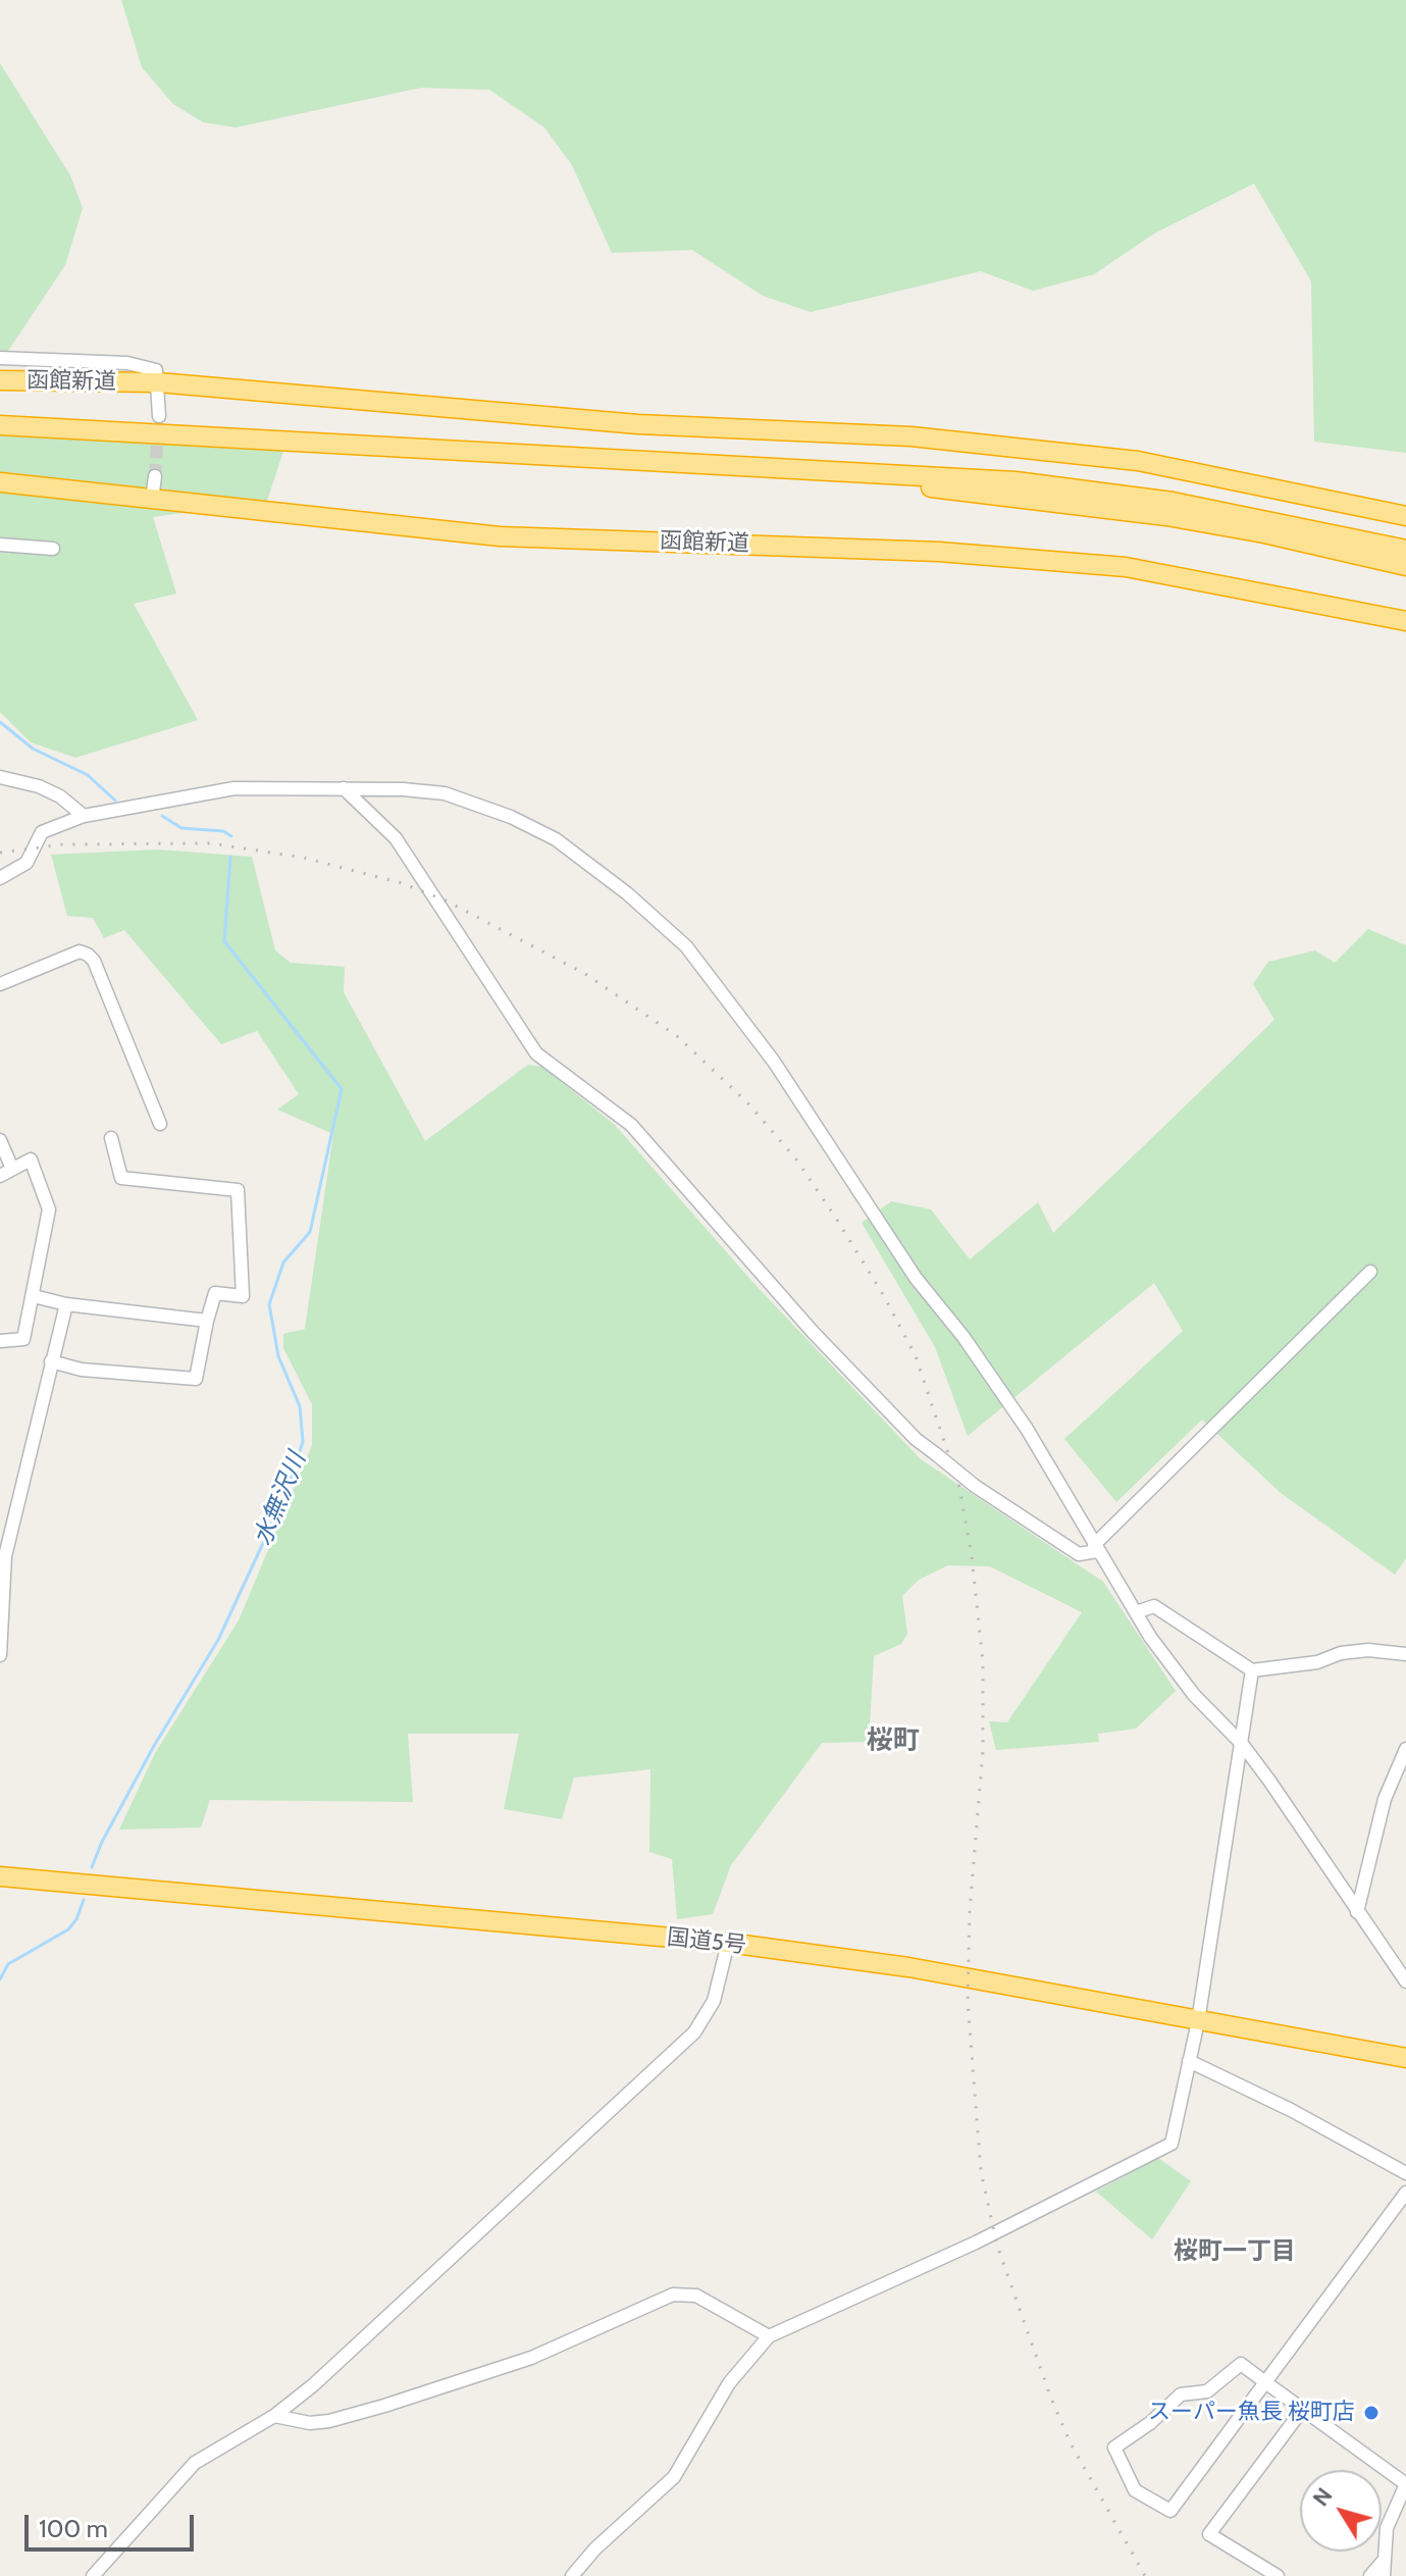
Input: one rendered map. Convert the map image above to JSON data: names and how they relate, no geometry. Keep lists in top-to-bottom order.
{
  "streets": {
    "highway": ["函館新道", "国道5号"]
  },
  "districts": ["桜町", "桜町一丁目"],
  "water": ["水無沢川"],
  "places": ["スーパー魚長 桜町店"],
  "scale_bar": "100 m",
  "north": "top left"
}
